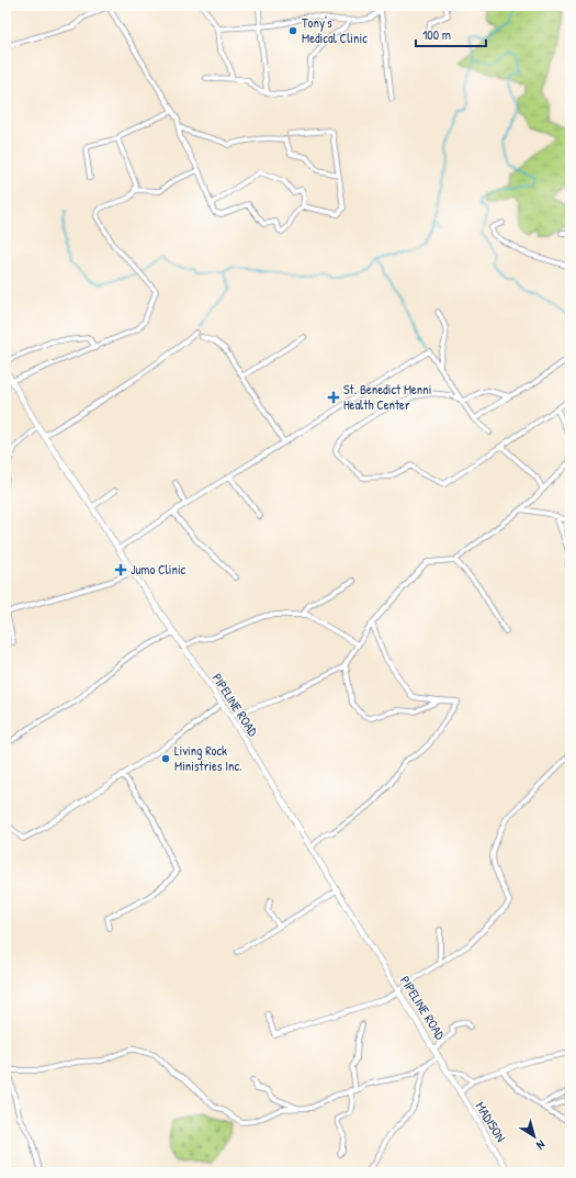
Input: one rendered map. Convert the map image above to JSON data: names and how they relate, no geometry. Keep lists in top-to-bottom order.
{
  "streets": {
    "street": ["PIPELINE ROAD", "MADISON"]
  },
  "crossings": [
    ["PIPELINE ROAD", "MADISON"]
  ],
  "places": {
    "other": ["Tony's Medical Clinic", "Living Rock Ministries Inc."],
    "health": ["St. Benedict Menni Health Center", "Jumo Clinic"]
  },
  "scale_bar": "100 m",
  "north": "bottom right"
}
